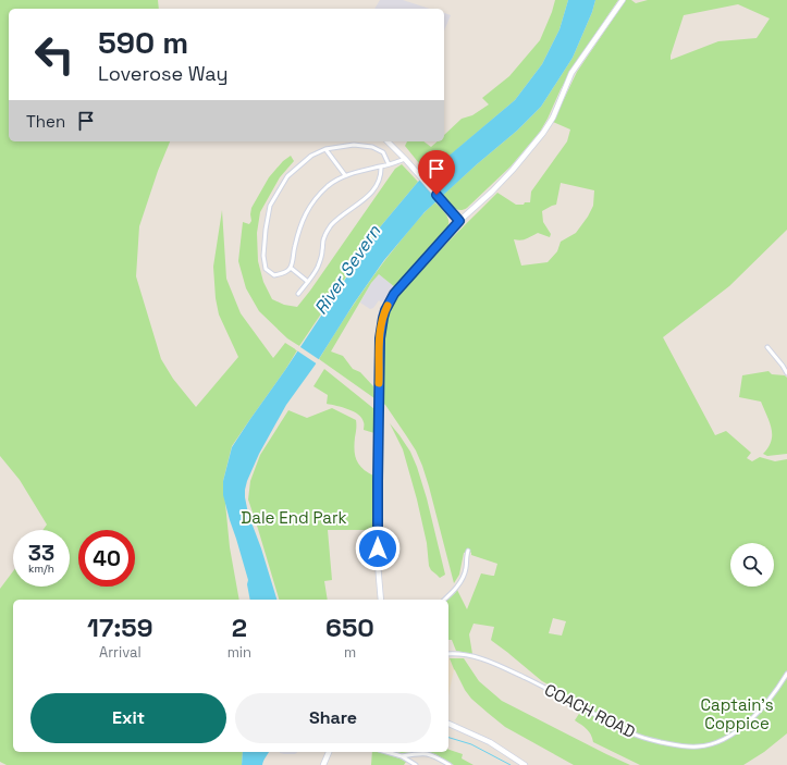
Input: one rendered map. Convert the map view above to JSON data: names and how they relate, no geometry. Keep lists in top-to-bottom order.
{
  "streets": {
    "street": ["COACH ROAD"]
  },
  "water": ["River Severn"],
  "parks": ["Dale End Park", "Captain's Coppice"],
  "page": {
    "turn": ["590 m", "Loverose Way"],
    "then": "Then",
    "speed": "33 km/h",
    "limit": "40",
    "eta": [
      "17:59",
      "Arrival",
      "2",
      "min",
      "650",
      "m"
    ],
    "buttons": ["Exit", "Share"]
  }
}
